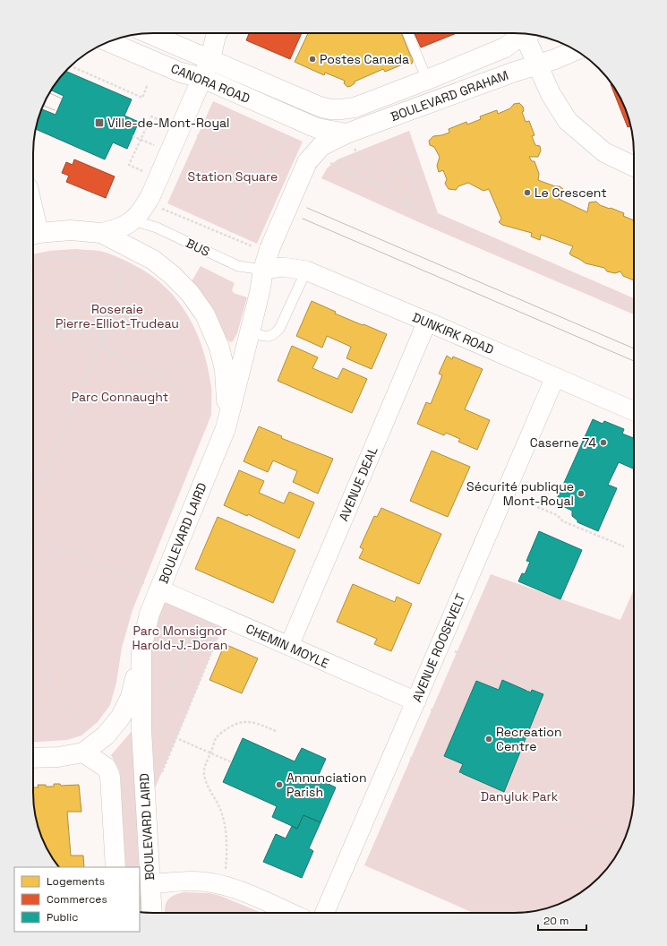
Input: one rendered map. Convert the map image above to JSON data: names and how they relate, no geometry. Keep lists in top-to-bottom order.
{
  "streets": {
    "street": [
      "CANORA ROAD",
      "BOULEVARD GRAHAM",
      "DUNKIRK ROAD",
      "AVENUE DEAL",
      "BOULEVARD LAIRD",
      "CHEMIN MOYLE",
      "AVENUE ROOSEVELT"
    ],
    "lane": ["BUS"]
  },
  "crossings": [
    ["CANORA ROAD", "BOULEVARD GRAHAM"],
    ["CANORA ROAD", "BOULEVARD LAIRD"],
    ["BOULEVARD GRAHAM", "BOULEVARD LAIRD"],
    ["BUS", "DUNKIRK ROAD"],
    ["BUS", "BOULEVARD LAIRD"],
    ["DUNKIRK ROAD", "AVENUE DEAL"],
    ["DUNKIRK ROAD", "BOULEVARD LAIRD"],
    ["DUNKIRK ROAD", "AVENUE ROOSEVELT"],
    ["AVENUE DEAL", "CHEMIN MOYLE"],
    ["BOULEVARD LAIRD", "CHEMIN MOYLE"],
    ["CHEMIN MOYLE", "AVENUE ROOSEVELT"]
  ],
  "parks": [
    "Station Square",
    "Roseraie Pierre-Elliot-Trudeau",
    "Parc Connaught",
    "Parc Monsignor Harold-J.-Doran",
    "Danyluk Park"
  ],
  "places": {
    "other": [
      "Postes Canada",
      "Le Crescent",
      "Caserne 74",
      "Sécurité publique Mont-Royal",
      "Recreation Centre",
      "Annunciation Parish"
    ],
    "transit": ["Ville-de-Mont-Royal"]
  },
  "legend": ["Logements", "Commerces", "Public"],
  "scale_bar": "20 m"
}
